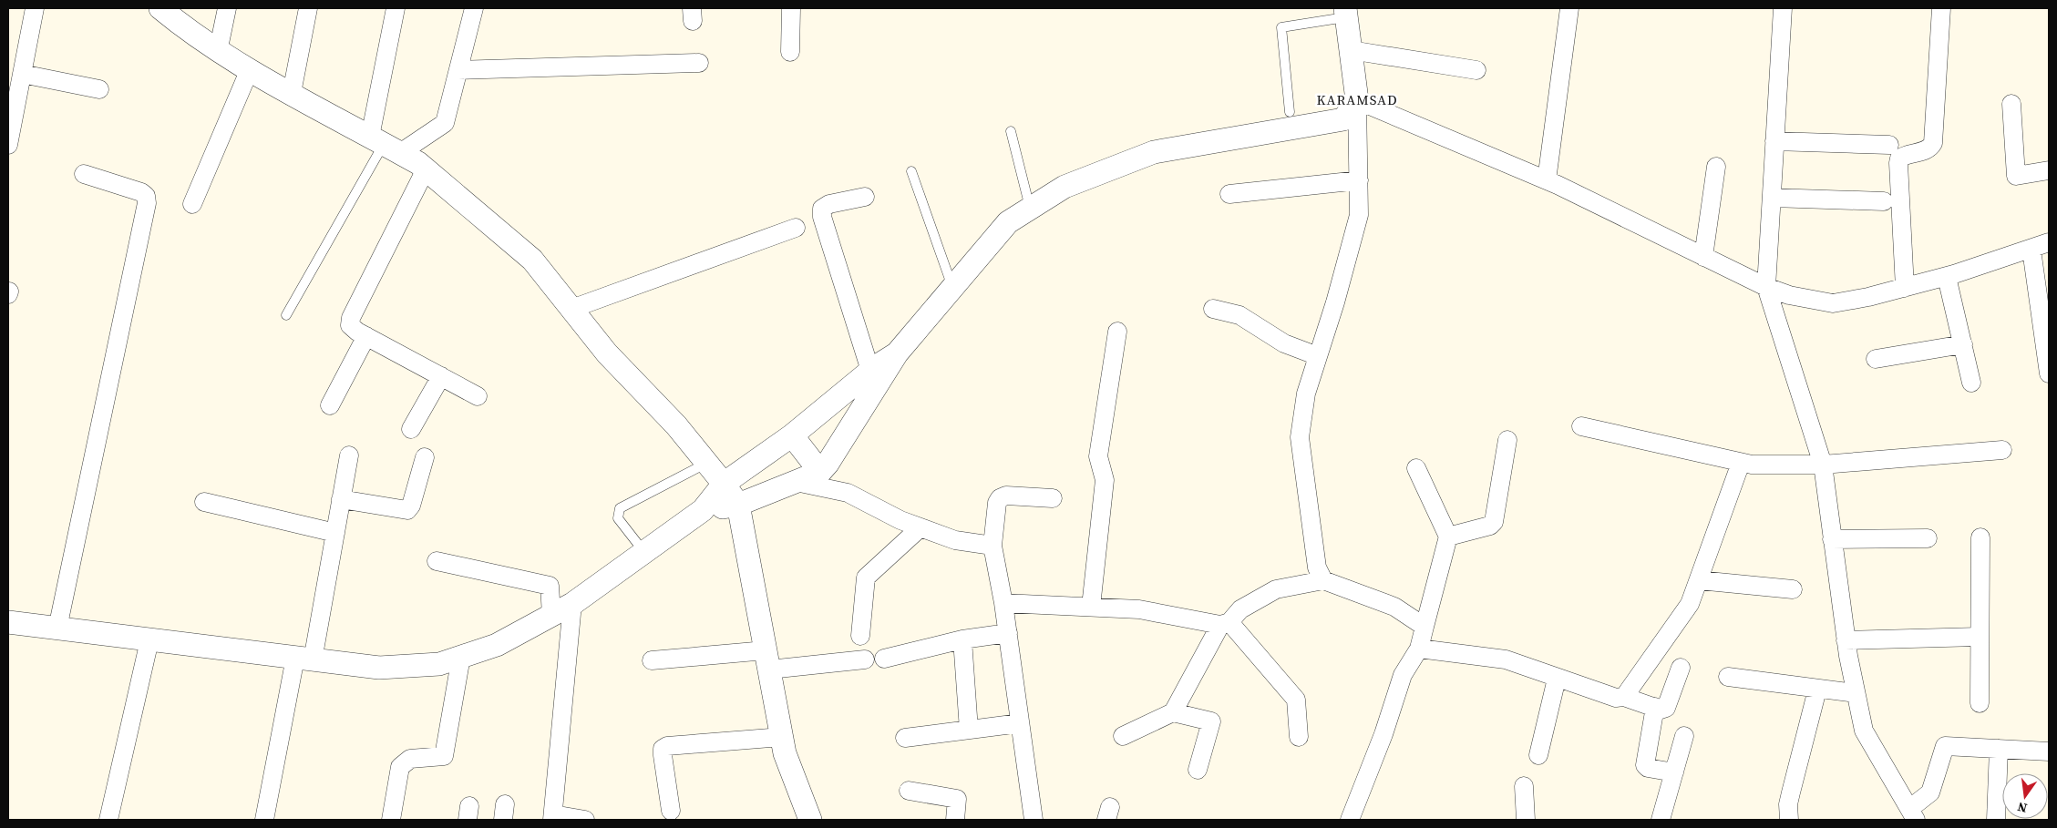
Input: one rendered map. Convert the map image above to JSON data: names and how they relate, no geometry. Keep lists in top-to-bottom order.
{
  "districts": ["KARAMSAD"],
  "north": "bottom"
}
